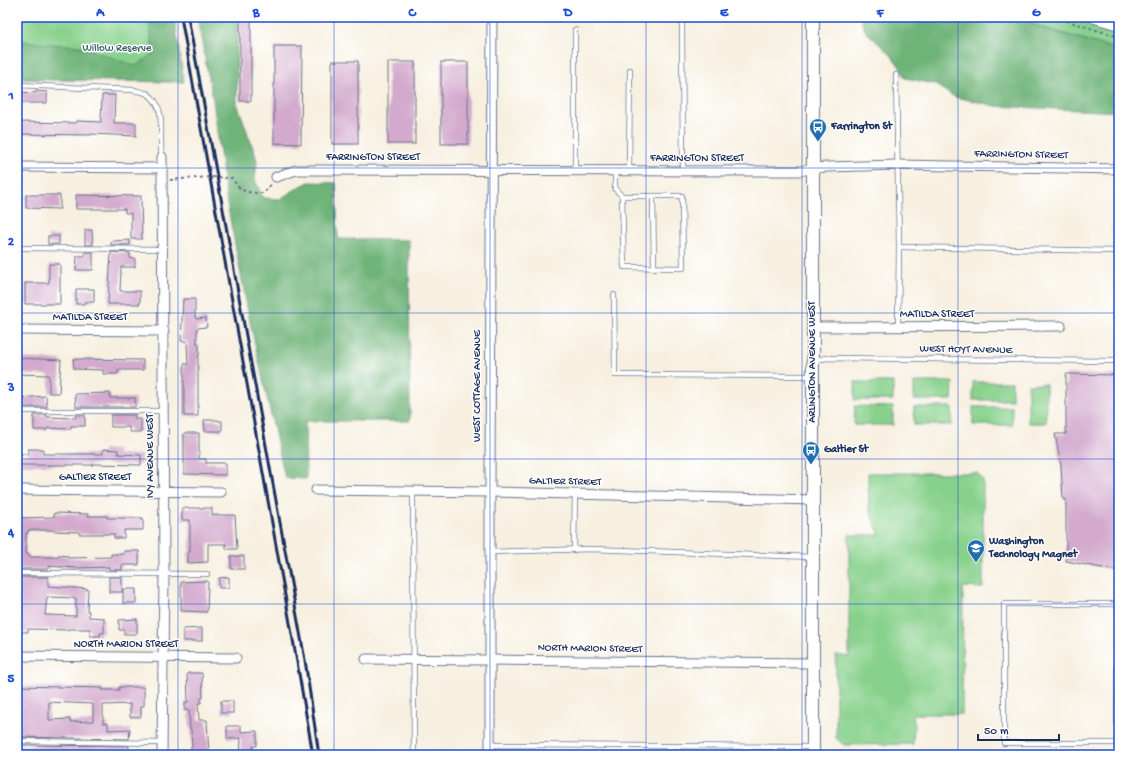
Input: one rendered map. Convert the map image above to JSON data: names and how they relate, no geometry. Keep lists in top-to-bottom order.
{
  "streets": {
    "street": [
      "FARRINGTON STREET",
      "MATILDA STREET",
      "ARLINGTON AVENUE WEST",
      "WEST COTTAGE AVENUE",
      "IVY AVENUE WEST",
      "GALTIER STREET",
      "NORTH MARION STREET"
    ],
    "lane": ["WEST HOYT AVENUE"]
  },
  "crossings": [
    ["FARRINGTON STREET", "ARLINGTON AVENUE WEST"],
    ["FARRINGTON STREET", "WEST COTTAGE AVENUE"],
    ["MATILDA STREET", "ARLINGTON AVENUE WEST"],
    ["MATILDA STREET", "IVY AVENUE WEST"],
    ["WEST HOYT AVENUE", "ARLINGTON AVENUE WEST"],
    ["ARLINGTON AVENUE WEST", "GALTIER STREET"],
    ["ARLINGTON AVENUE WEST", "NORTH MARION STREET"],
    ["WEST COTTAGE AVENUE", "GALTIER STREET"],
    ["WEST COTTAGE AVENUE", "NORTH MARION STREET"],
    ["IVY AVENUE WEST", "GALTIER STREET"],
    ["IVY AVENUE WEST", "NORTH MARION STREET"]
  ],
  "parks": ["Willow Reserve"],
  "places": {
    "bus stop": ["Farrington St", "Galtier St"],
    "school or university": ["Washington Technology Magnet"]
  },
  "scale_bar": "50 m",
  "grid": {
    "columns": [
      "A",
      "B",
      "C",
      "D",
      "E",
      "F",
      "G"
    ],
    "rows": [
      "1",
      "2",
      "3",
      "4",
      "5"
    ]
  }
}
